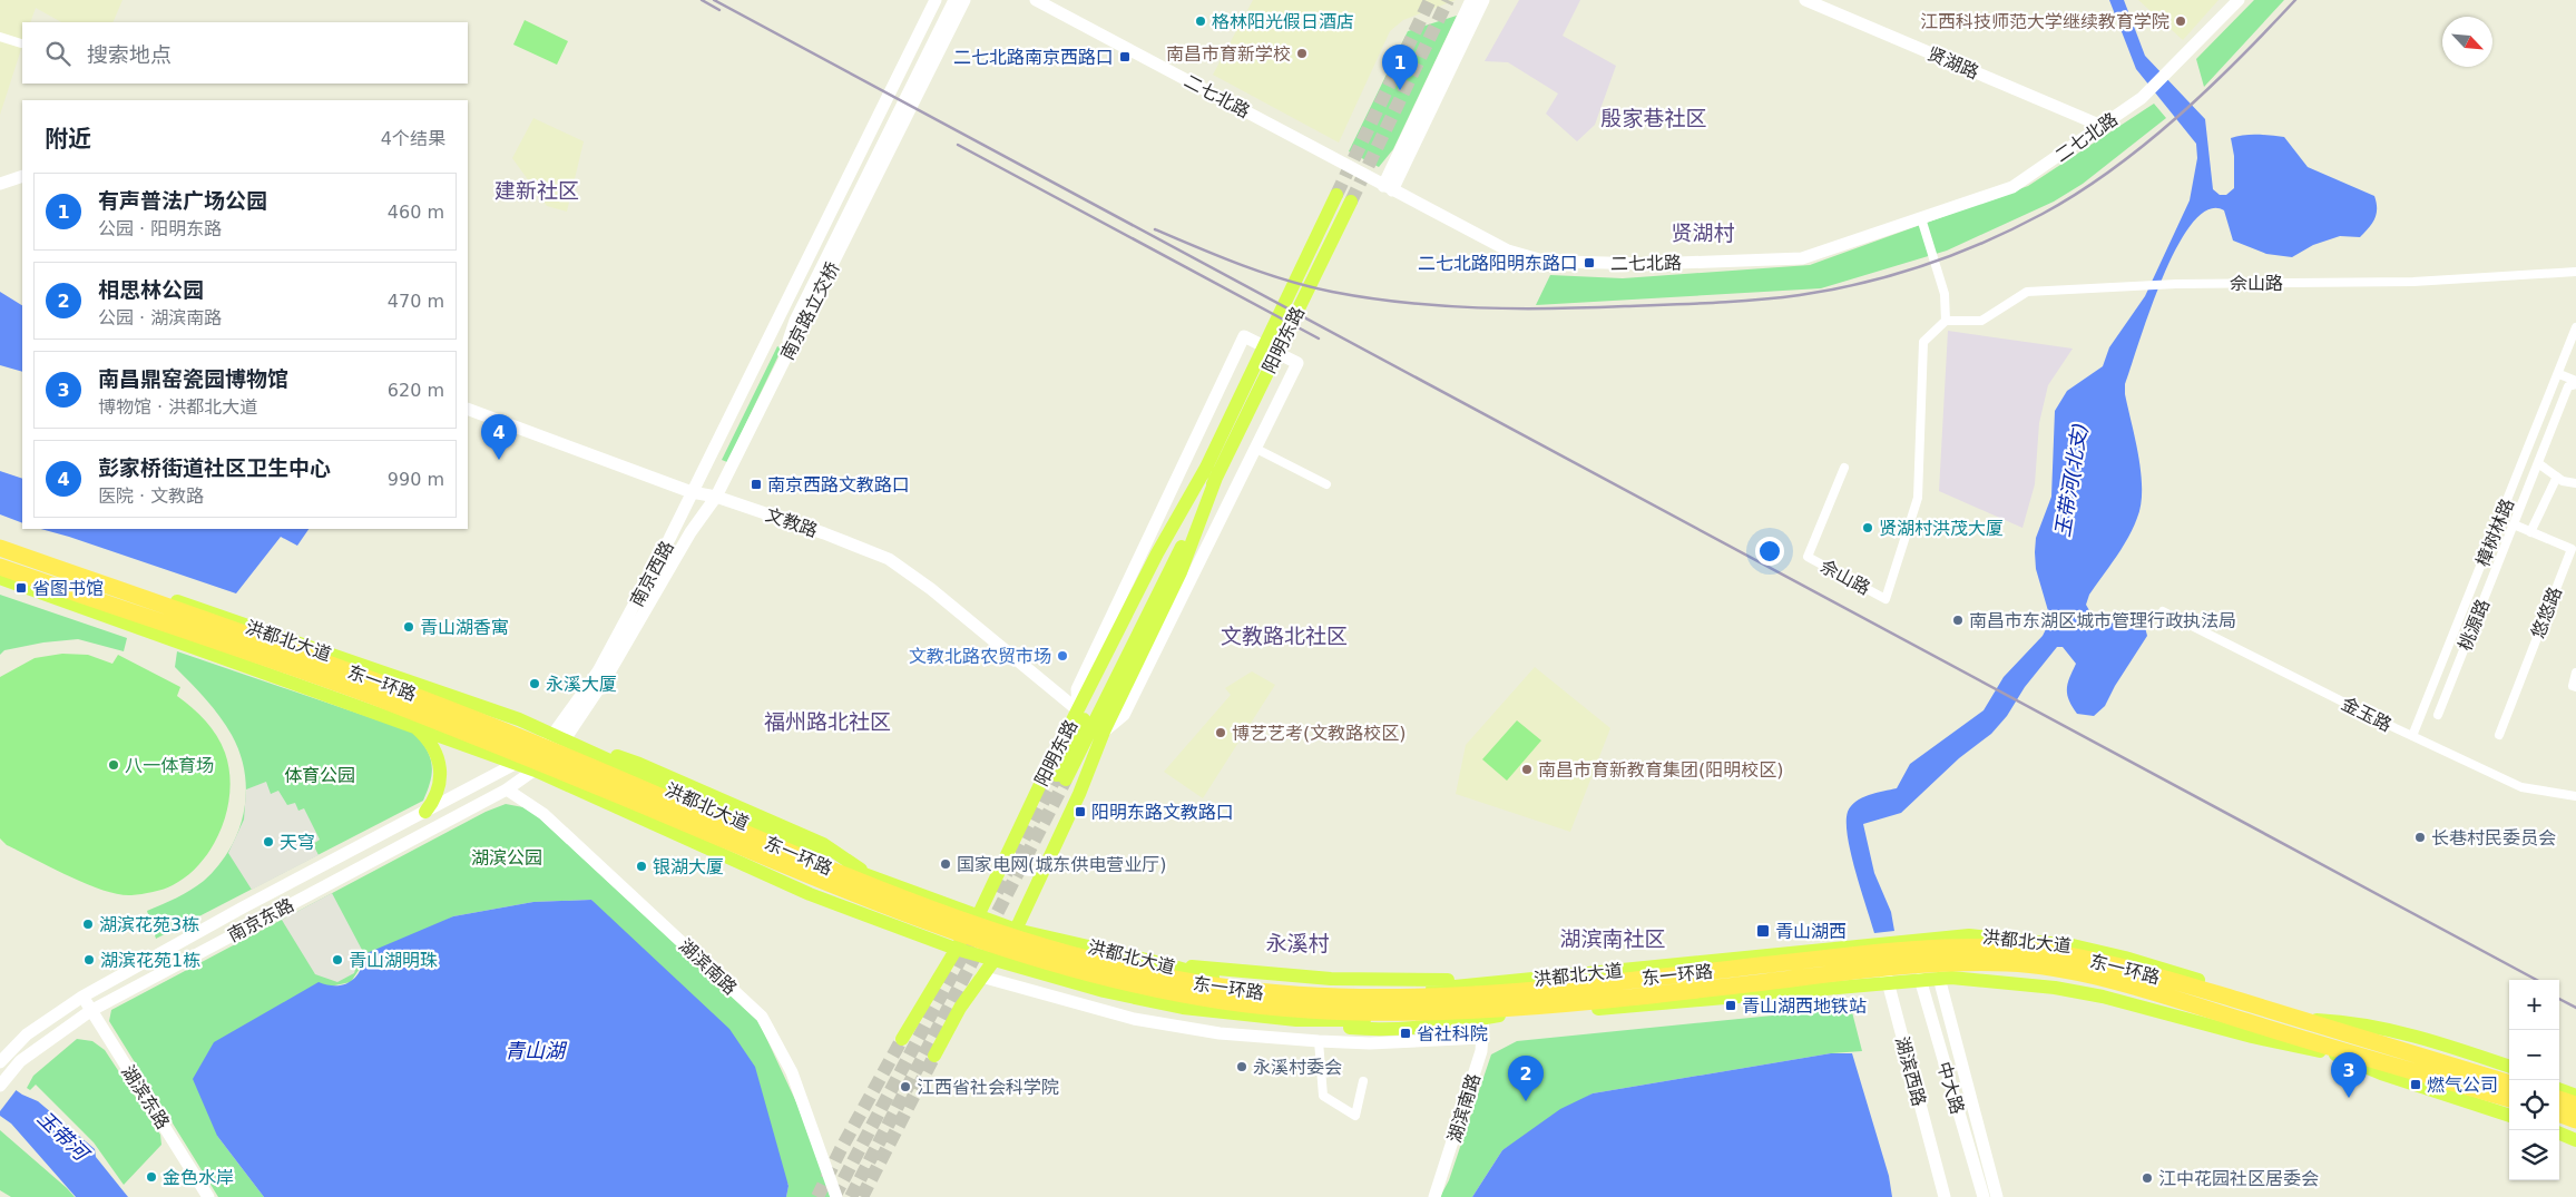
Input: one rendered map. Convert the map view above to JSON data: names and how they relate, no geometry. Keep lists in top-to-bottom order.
{
  "streets": {
    "highway": ["东一环路"],
    "main road": [
      "贤湖路",
      "二七北路",
      "南京路立交桥",
      "阳明东路",
      "文教路",
      "南京西路",
      "洪都北大道",
      "南京东路",
      "湖滨南路",
      "湖滨西路",
      "中大路",
      "湖滨东路"
    ],
    "street": [
      "佘山路",
      "樟树林路",
      "悠悠路",
      "桃源路",
      "金玉路"
    ]
  },
  "crossings": [
    ["贤湖路", "二七北路"],
    ["南京路立交桥", "南京西路"],
    ["阳明东路", "文教路"],
    ["阳明东路", "洪都北大道"],
    ["文教路", "南京西路"],
    ["樟树林路", "金玉路"],
    ["南京西路", "洪都北大道"],
    ["南京西路", "南京东路"],
    ["悠悠路", "桃源路"],
    ["洪都北大道", "南京东路"],
    ["洪都北大道", "湖滨南路"],
    ["洪都北大道", "湖滨西路"],
    ["洪都北大道", "中大路"],
    ["南京东路", "湖滨南路"],
    ["南京东路", "湖滨东路"]
  ],
  "districts": [
    "殷家巷社区",
    "建新社区",
    "贤湖村",
    "文教路北社区",
    "福州路北社区",
    "湖滨南社区",
    "永溪村"
  ],
  "water": ["玉带河(北支)", "青山湖", "玉带河"],
  "parks": ["体育公园", "湖滨公园"],
  "places": {
    "other": [
      "格林阳光假日酒店",
      "江西科技师范大学继续教育学院",
      "南昌市育新学校",
      "贤湖村洪茂大厦",
      "南昌市东湖区城市管理行政执法局",
      "青山湖香寓",
      "文教北路农贸市场",
      "永溪大厦",
      "博艺艺考(文教路校区)",
      "八一体育场",
      "南昌市育新教育集团(阳明校区)",
      "长巷村民委员会",
      "天穹",
      "国家电网(城东供电营业厅)",
      "银湖大厦",
      "湖滨花苑3栋",
      "湖滨花苑1栋",
      "青山湖明珠",
      "永溪村委会",
      "江西省社会科学院",
      "金色水岸",
      "江中花园社区居委会"
    ],
    "transit": [
      "二七北路南京西路口",
      "二七北路阳明东路口",
      "南京西路文教路口",
      "省图书馆",
      "阳明东路文教路口",
      "青山湖西",
      "青山湖西地铁站",
      "省社科院",
      "燃气公司"
    ]
  },
  "north": "bottom right",
  "page": {
    "search": "搜索地点",
    "pins": [
      "1",
      "4",
      "3",
      "2"
    ],
    "heading": ["附近", "4个结果"],
    "list": [
      {
        "mark": "1",
        "name": "有声普法广场公园",
        "note": "公园 · 阳明东路",
        "value": "460 m"
      },
      {
        "mark": "2",
        "name": "相思林公园",
        "note": "公园 · 湖滨南路",
        "value": "470 m"
      },
      {
        "mark": "3",
        "name": "南昌鼎窑瓷园博物馆",
        "note": "博物馆 · 洪都北大道",
        "value": "620 m"
      },
      {
        "mark": "4",
        "name": "彭家桥街道社区卫生中心",
        "note": "医院 · 文教路",
        "value": "990 m"
      }
    ],
    "map_buttons": ["+", "−"]
  }
}
